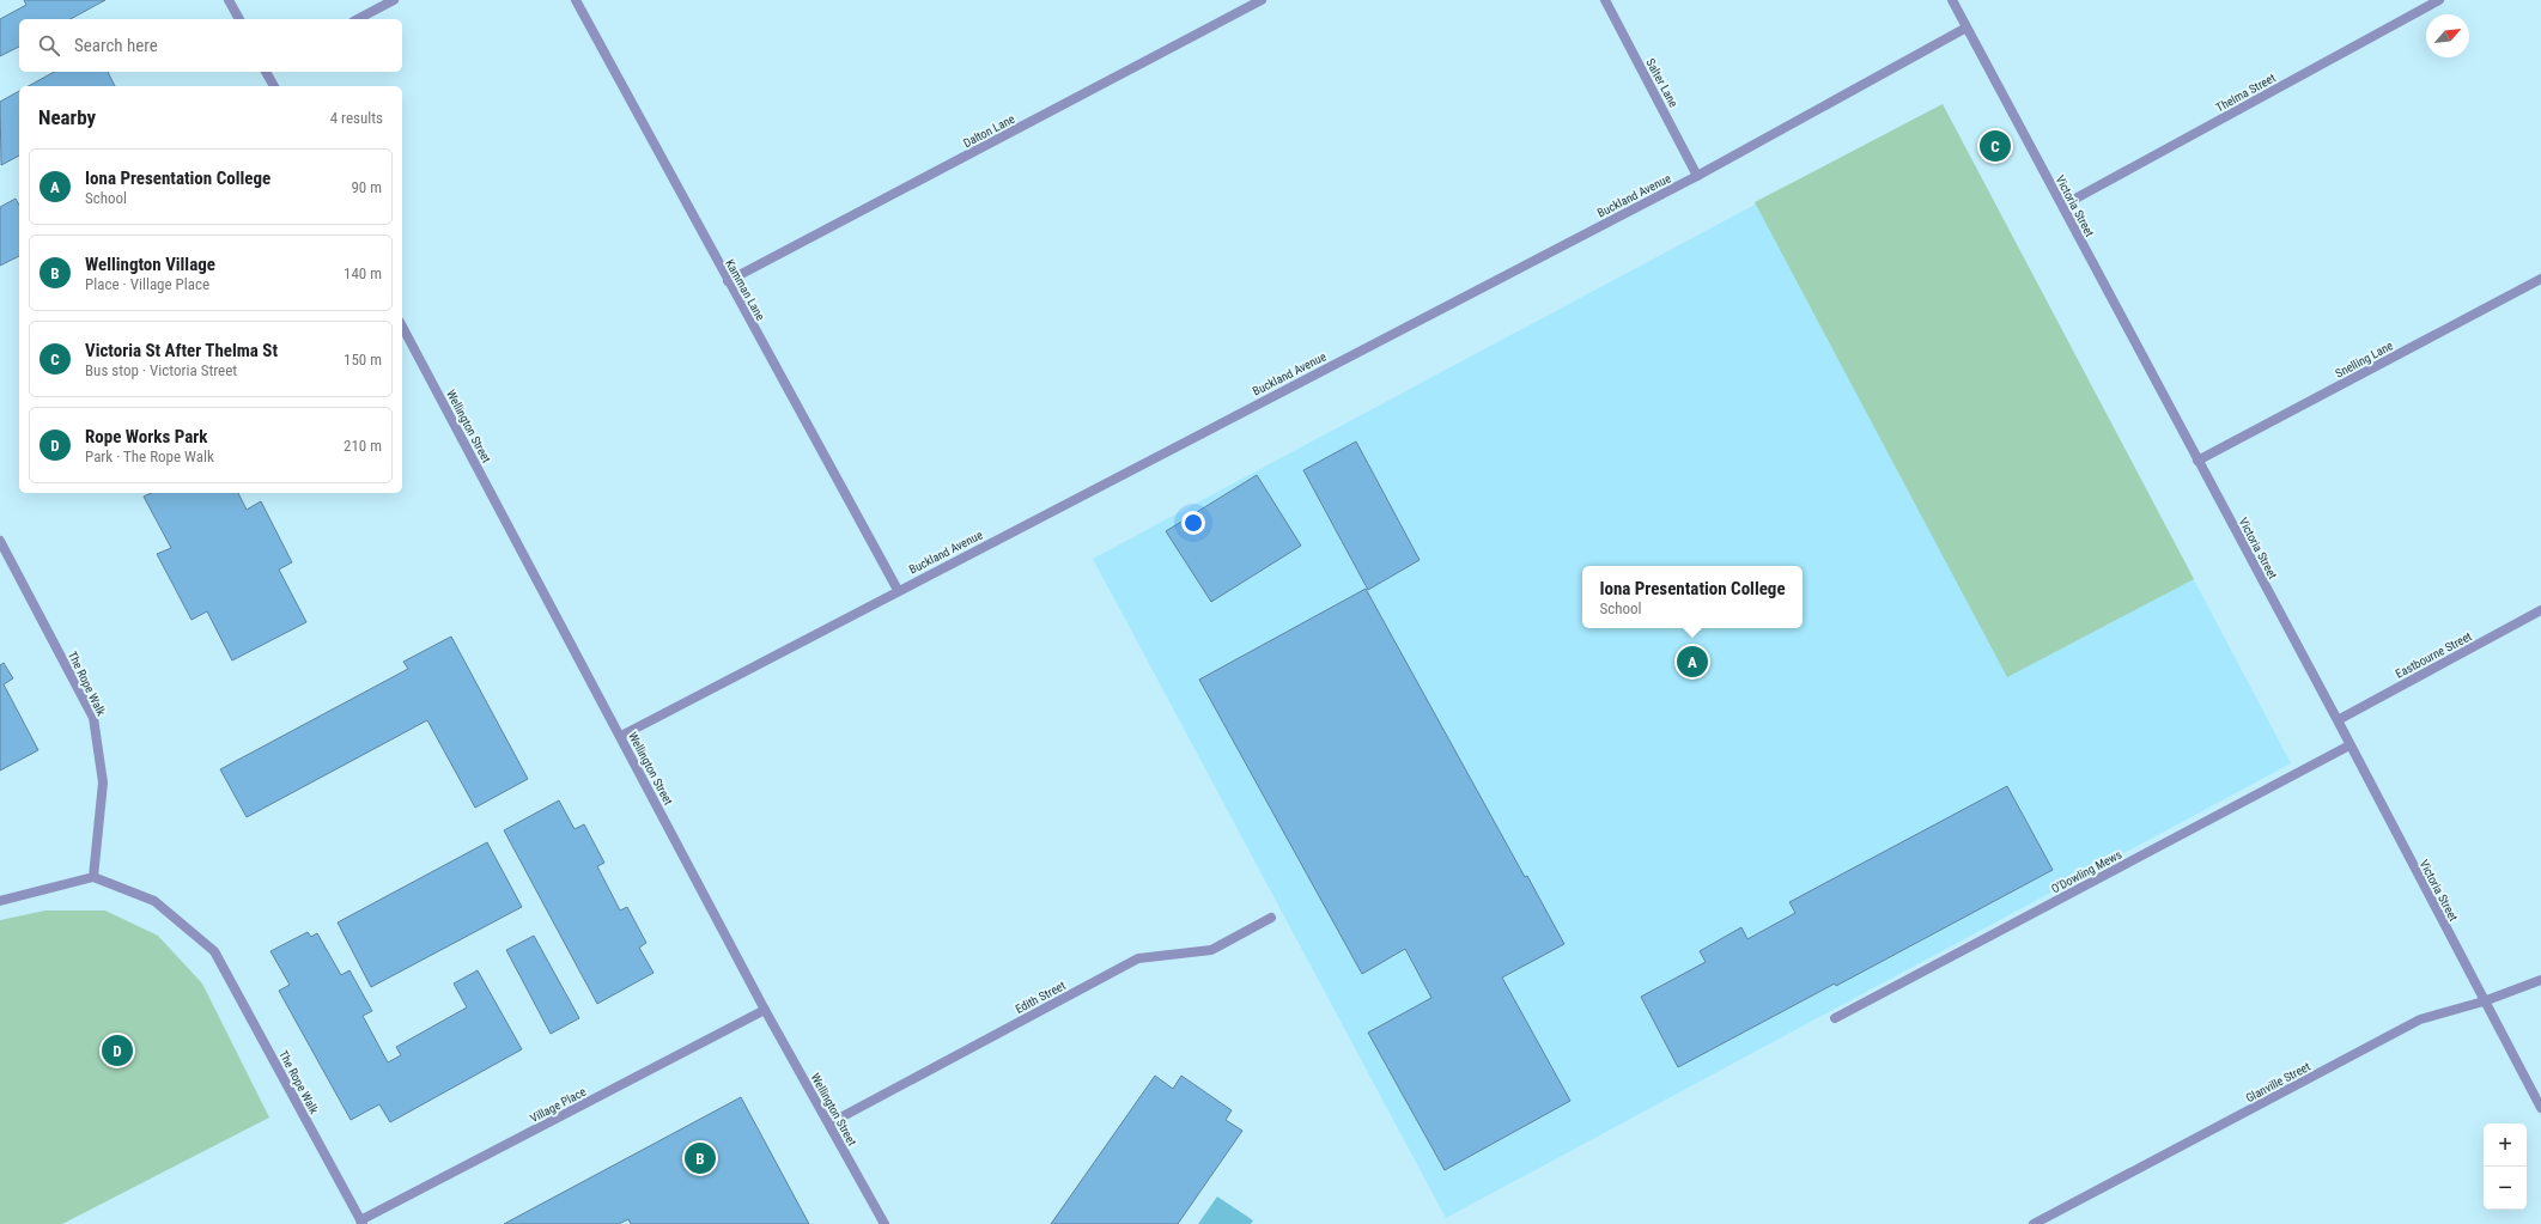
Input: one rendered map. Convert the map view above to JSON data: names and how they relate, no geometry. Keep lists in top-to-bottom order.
{
  "streets": {
    "street": [
      "Salter Lane",
      "Thelma Street",
      "Dalton Lane",
      "Buckland Avenue",
      "Victoria Street",
      "Kamman Lane",
      "Snelling Lane",
      "Wellington Street",
      "Eastbourne Street",
      "The Rope Walk",
      "O'Dowling Mews",
      "Edith Street",
      "Glanville Street",
      "Village Place"
    ]
  },
  "crossings": [
    ["Salter Lane", "Buckland Avenue"],
    ["Thelma Street", "Victoria Street"],
    ["Dalton Lane", "Kamman Lane"],
    ["Buckland Avenue", "Victoria Street"],
    ["Buckland Avenue", "Kamman Lane"],
    ["Buckland Avenue", "Wellington Street"],
    ["Victoria Street", "Snelling Lane"],
    ["Victoria Street", "Eastbourne Street"],
    ["Victoria Street", "O'Dowling Mews"],
    ["Victoria Street", "Glanville Street"],
    ["Wellington Street", "Edith Street"],
    ["Wellington Street", "Village Place"],
    ["The Rope Walk", "Village Place"]
  ],
  "north": "top right",
  "page": {
    "search": "Search here",
    "heading": ["Nearby", "4 results"],
    "pins": [
      "C",
      "A",
      "D",
      "B"
    ],
    "list": [
      {
        "mark": "A",
        "name": "Iona Presentation College",
        "note": "School",
        "value": "90 m"
      },
      {
        "mark": "B",
        "name": "Wellington Village",
        "note": "Place · Village Place",
        "value": "140 m"
      },
      {
        "mark": "C",
        "name": "Victoria St After Thelma St",
        "note": "Bus stop · Victoria Street",
        "value": "150 m"
      },
      {
        "mark": "D",
        "name": "Rope Works Park",
        "note": "Park · The Rope Walk",
        "value": "210 m"
      }
    ],
    "popup": ["Iona Presentation College", "School"],
    "map_buttons": ["+", "−"]
  }
}
